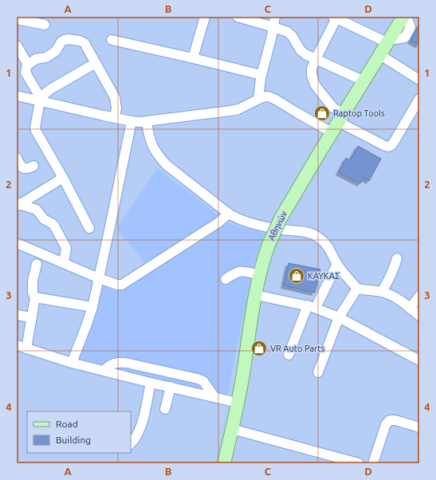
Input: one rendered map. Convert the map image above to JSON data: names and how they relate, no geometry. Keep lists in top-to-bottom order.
{
  "streets": {
    "main road": ["Αθηνών"]
  },
  "places": {
    "shop": ["Raptop Tools", "ΚΑΥΚΑΣ", "VR Auto Parts"]
  },
  "legend": ["Road", "Building"],
  "grid": {
    "columns": [
      "A",
      "B",
      "C",
      "D"
    ],
    "rows": [
      "1",
      "2",
      "3",
      "4"
    ]
  }
}
